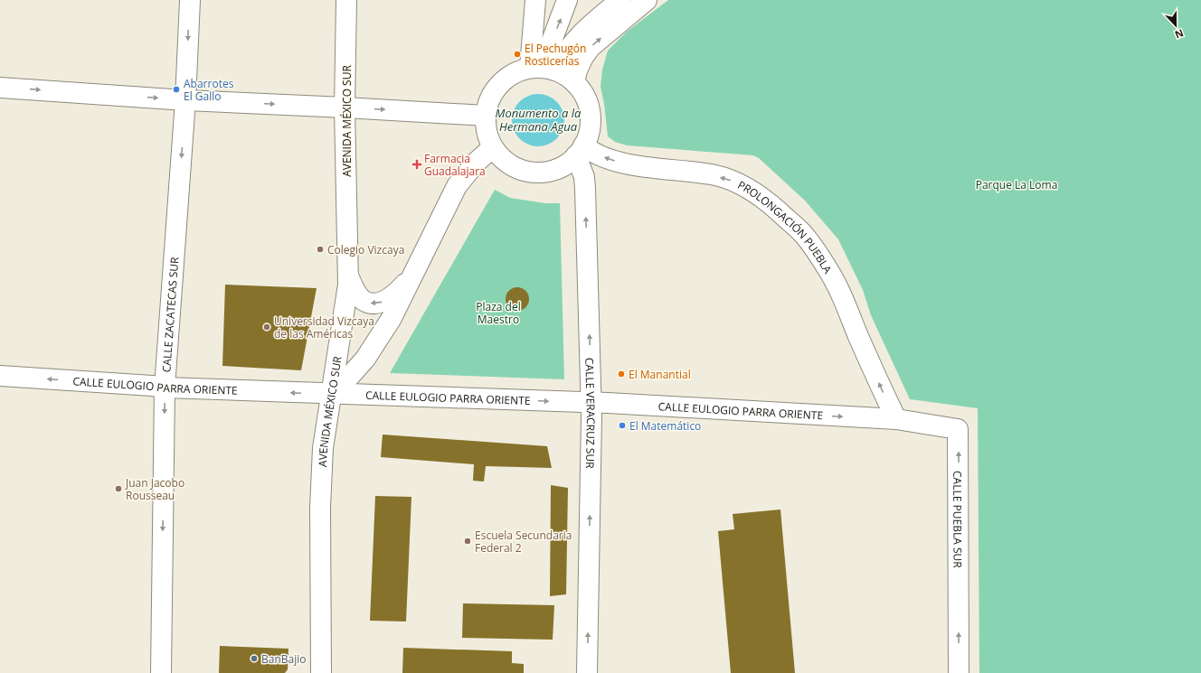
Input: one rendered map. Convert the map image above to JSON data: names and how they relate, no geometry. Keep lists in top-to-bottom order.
{
  "streets": {
    "street": [
      "AVENIDA MÉXICO SUR",
      "PROLONGACIÓN PUEBLA",
      "CALLE ZACATECAS SUR",
      "CALLE EULOGIO PARRA ORIENTE",
      "CALLE VERACRUZ SUR",
      "CALLE PUEBLA SUR"
    ]
  },
  "crossings": [
    ["AVENIDA MÉXICO SUR", "CALLE EULOGIO PARRA ORIENTE"],
    ["PROLONGACIÓN PUEBLA", "CALLE EULOGIO PARRA ORIENTE"],
    ["PROLONGACIÓN PUEBLA", "CALLE VERACRUZ SUR"],
    ["PROLONGACIÓN PUEBLA", "CALLE PUEBLA SUR"],
    ["CALLE ZACATECAS SUR", "CALLE EULOGIO PARRA ORIENTE"],
    ["CALLE EULOGIO PARRA ORIENTE", "CALLE VERACRUZ SUR"],
    ["CALLE EULOGIO PARRA ORIENTE", "CALLE PUEBLA SUR"]
  ],
  "one_way": [
    "PROLONGACIÓN PUEBLA",
    "CALLE ZACATECAS SUR",
    "CALLE VERACRUZ SUR",
    "CALLE PUEBLA SUR"
  ],
  "water": ["Monumento a la Hermana Agua"],
  "parks": ["Parque La Loma", "Plaza del Maestro"],
  "places": {
    "other": [
      "El Pechugón Rosticerías",
      "Abarrotes El Gallo",
      "Colegio Vizcaya",
      "Universidad Vizcaya de las Américas",
      "El Manantial",
      "El Matemático",
      "Juan Jacobo Rousseau",
      "Escuela Secundaria Federal 2",
      "BanBajio"
    ],
    "health": ["Farmacia Guadalajara"]
  },
  "north": "bottom"
}
